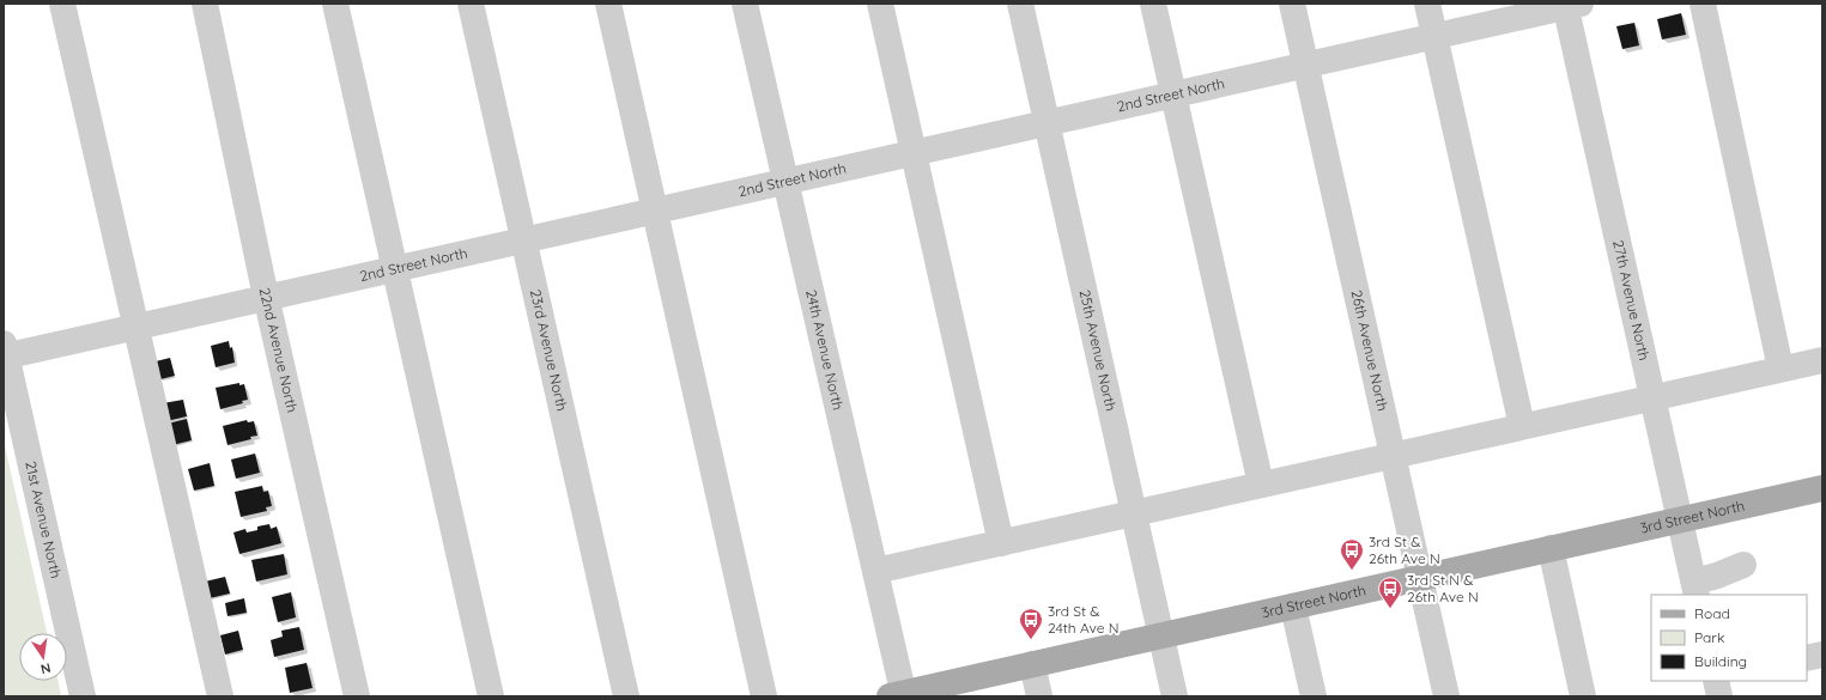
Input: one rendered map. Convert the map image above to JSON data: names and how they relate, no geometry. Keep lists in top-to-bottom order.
{
  "streets": {
    "main road": ["3rd Street North"],
    "street": [
      "2nd Street North",
      "27th Avenue North",
      "25th Avenue North",
      "22nd Avenue North",
      "23rd Avenue North",
      "24th Avenue North",
      "26th Avenue North",
      "21st Avenue North"
    ]
  },
  "crossings": [
    ["2nd Street North", "27th Avenue North"],
    ["2nd Street North", "25th Avenue North"],
    ["2nd Street North", "22nd Avenue North"],
    ["2nd Street North", "23rd Avenue North"],
    ["2nd Street North", "24th Avenue North"],
    ["2nd Street North", "26th Avenue North"],
    ["2nd Street North", "21st Avenue North"],
    ["27th Avenue North", "3rd Street North"],
    ["25th Avenue North", "3rd Street North"],
    ["24th Avenue North", "3rd Street North"],
    ["26th Avenue North", "3rd Street North"]
  ],
  "places": {
    "bus stop": ["3rd St & 26th Ave N", "3rd St N & 26th Ave N", "3rd St & 24th Ave N"]
  },
  "legend": ["Road", "Park", "Building"],
  "north": "bottom"
}
